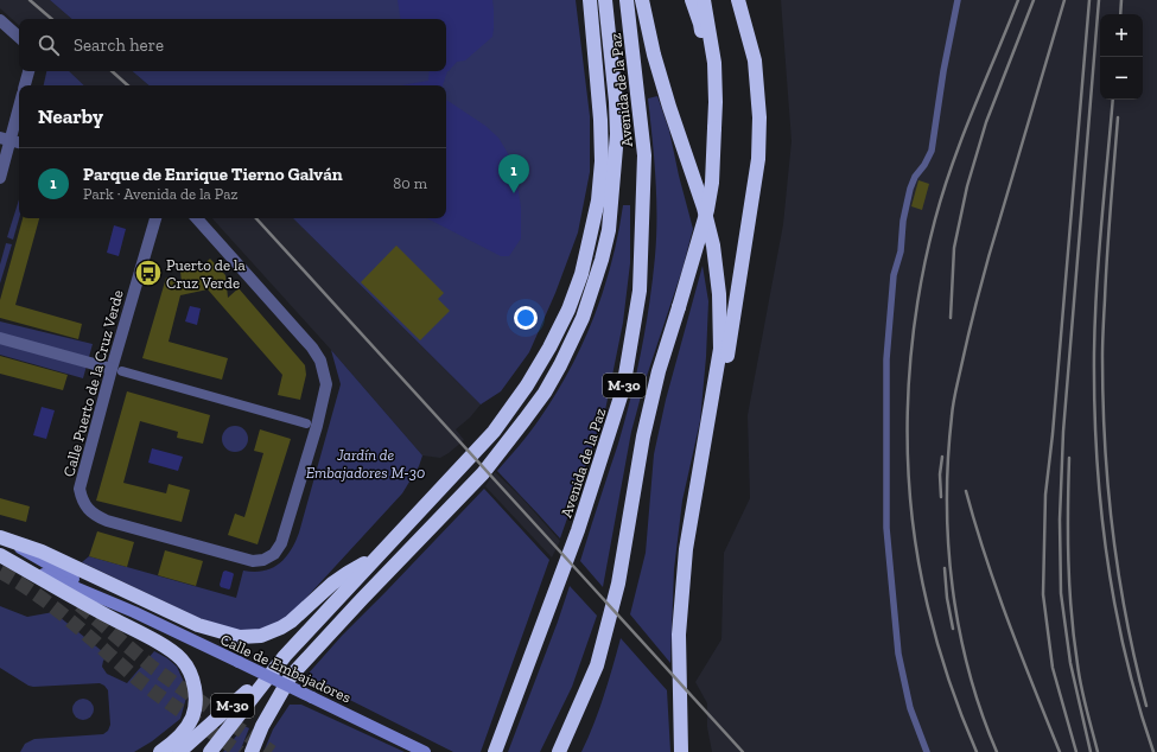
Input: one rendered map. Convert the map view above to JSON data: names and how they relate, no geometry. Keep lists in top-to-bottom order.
{
  "streets": {
    "highway": ["Avenida de la Paz", "M-30"],
    "main road": ["Calle de Embajadores"],
    "street": ["Calle Puerto de la Cruz Verde"]
  },
  "crossings": [
    ["Avenida de la Paz", "M-30"]
  ],
  "parks": ["Jardín de Embajadores M-30"],
  "places": {
    "bus stop": ["Puerto de la Cruz Verde"]
  },
  "page": {
    "map_buttons": ["+", "−"],
    "search": "Search here",
    "heading": "Nearby",
    "list": [
      {
        "mark": "1",
        "name": "Parque de Enrique Tierno Galván",
        "note": "Park · Avenida de la Paz",
        "value": "80 m"
      }
    ],
    "pins": "1"
  }
}
